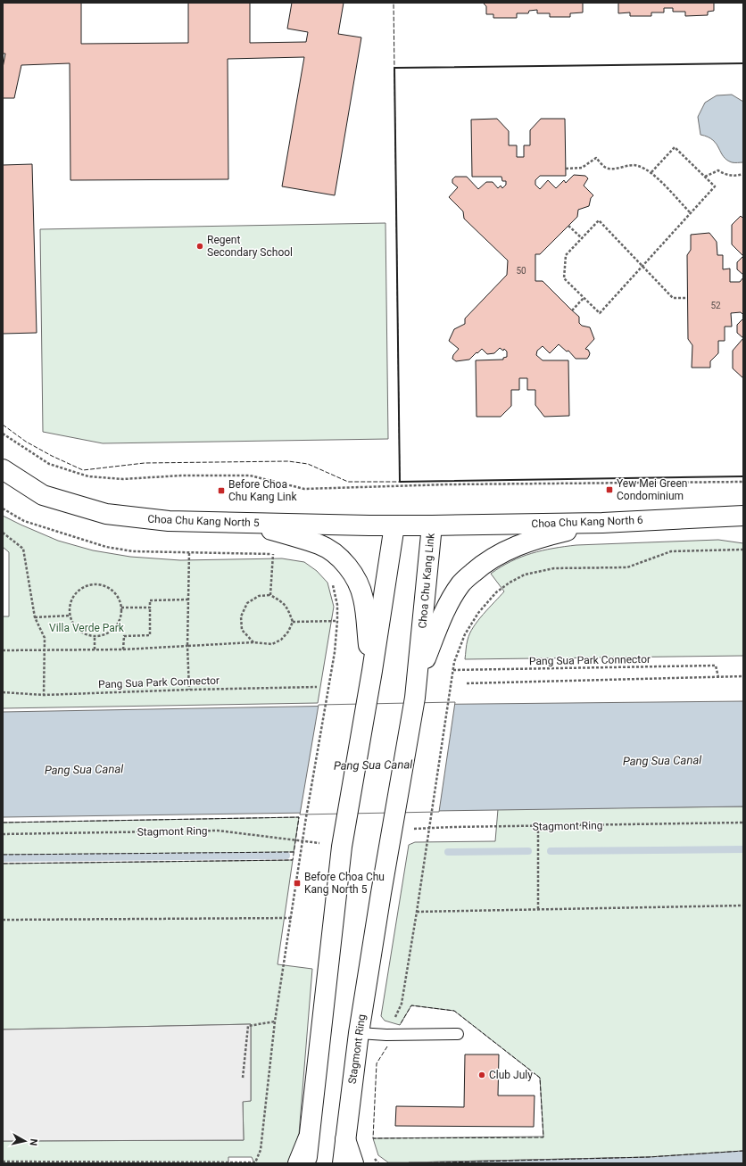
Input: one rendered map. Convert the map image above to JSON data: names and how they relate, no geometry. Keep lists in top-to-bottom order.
{
  "streets": {
    "street": [
      "Choa Chu Kang North 5",
      "Choa Chu Kang North 6",
      "Choa Chu Kang Link",
      "Stagmont Ring"
    ],
    "path": ["Pang Sua Park Connector"]
  },
  "crossings": [
    ["Choa Chu Kang North 5", "Choa Chu Kang Link"],
    ["Choa Chu Kang North 6", "Choa Chu Kang Link"],
    ["Choa Chu Kang Link", "Stagmont Ring"]
  ],
  "water": ["Pang Sua Canal"],
  "parks": ["Villa Verde Park"],
  "places": {
    "other": ["Regent Secondary School", "Club July"],
    "transit": ["Yew Mei Green Condominium", "Before Choa Chu Kang Link", "Before Choa Chu Kang North 5"]
  },
  "house_numbers": ["50", "52"],
  "north": "right"
}
